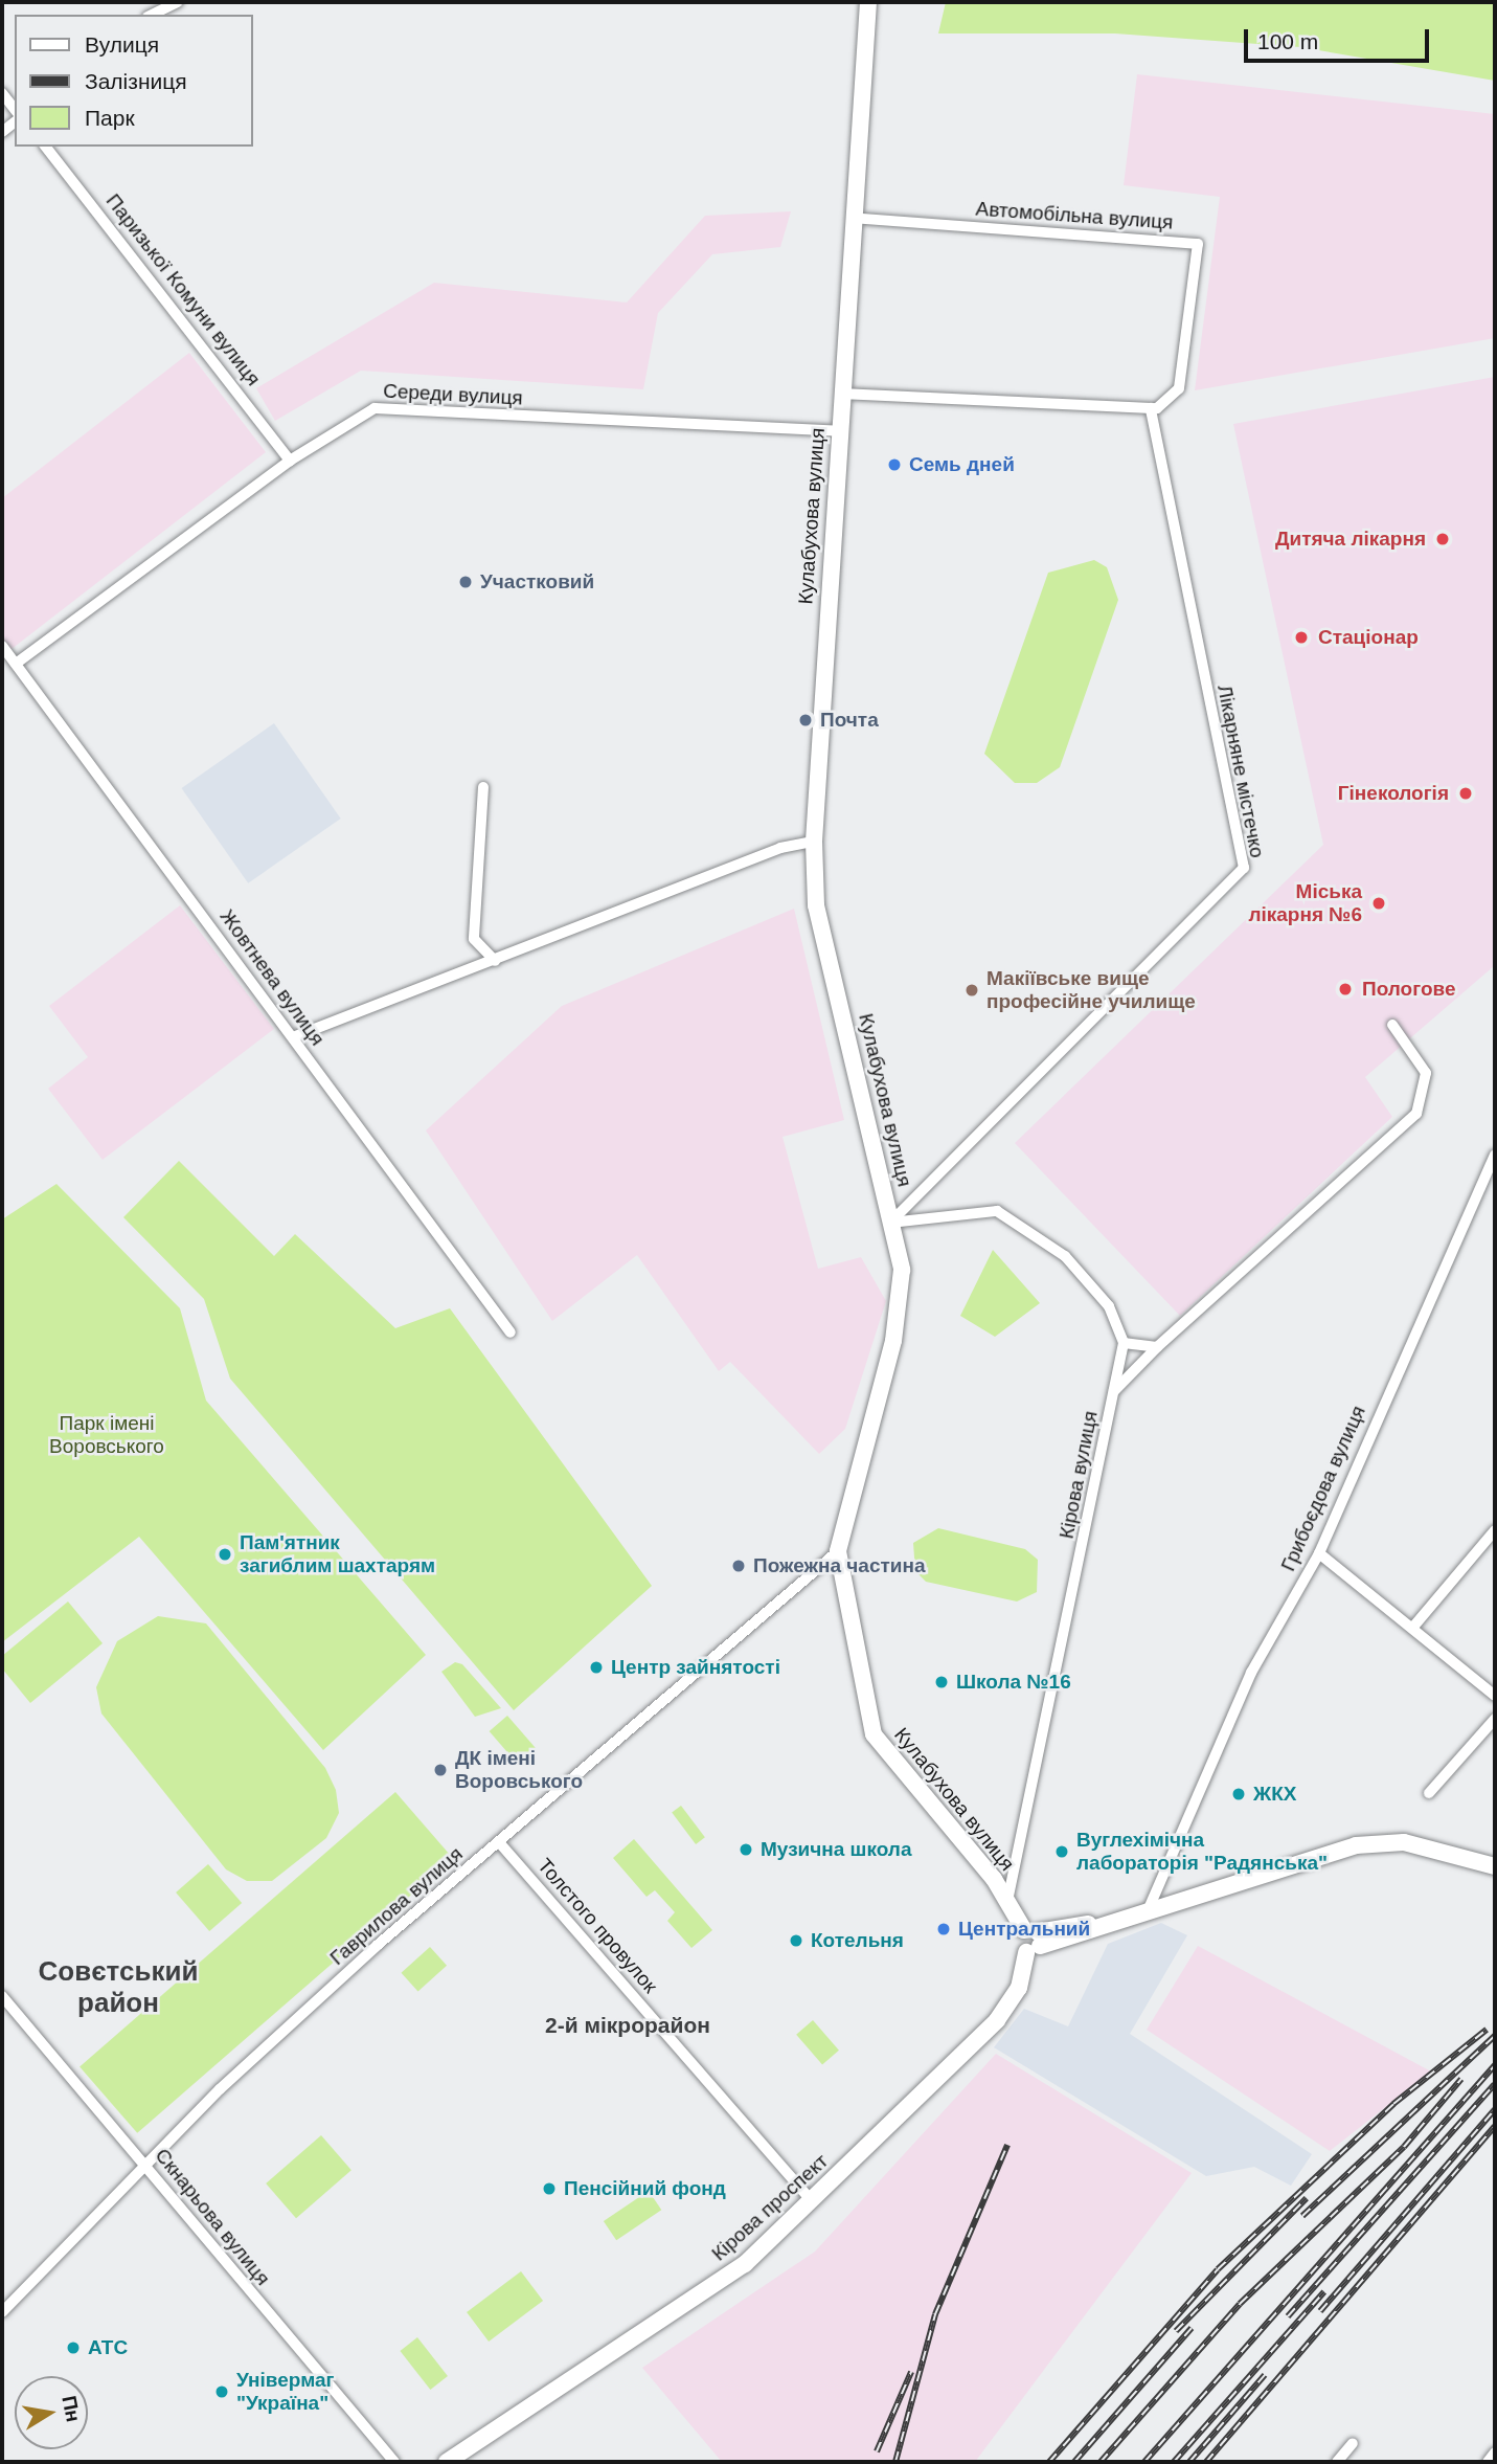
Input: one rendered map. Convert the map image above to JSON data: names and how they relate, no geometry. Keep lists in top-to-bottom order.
{
  "streets": {
    "street": [
      "Автомобільна вулиця",
      "Паризької Комуни вулиця",
      "Середи вулиця",
      "Кулабухова вулиця",
      "Лікарняне містечко",
      "Жовтнева вулиця",
      "Кірова вулиця",
      "Грибоєдова вулиця",
      "Гаврилова вулиця",
      "Толстого провулок",
      "Кірова проспект",
      "Скнарьова вулиця"
    ]
  },
  "crossings": [
    ["Автомобільна вулиця", "Кулабухова вулиця"],
    ["Автомобільна вулиця", "Лікарняне містечко"],
    ["Паризької Комуни вулиця", "Середи вулиця"],
    ["Середи вулиця", "Кулабухова вулиця"],
    ["Середи вулиця", "Жовтнева вулиця"],
    ["Кулабухова вулиця", "Лікарняне містечко"],
    ["Кулабухова вулиця", "Кірова вулиця"],
    ["Кулабухова вулиця", "Гаврилова вулиця"],
    ["Кулабухова вулиця", "Кірова проспект"],
    ["Гаврилова вулиця", "Толстого провулок"],
    ["Гаврилова вулиця", "Скнарьова вулиця"],
    ["Толстого провулок", "Кірова проспект"]
  ],
  "districts": ["Совєтський район", "2-й мікрорайон"],
  "parks": ["Парк імені Воровського"],
  "places": [
    "Семь дней",
    "Дитяча лікарня",
    "Участковий",
    "Стаціонар",
    "Почта",
    "Гінекологія",
    "Міська лікарня №6",
    "Пологове",
    "Макіївське вище професійне училище",
    "Пам'ятник загиблим шахтарям",
    "Пожежна частина",
    "Центр зайнятості",
    "Школа №16",
    "ДК імені Воровського",
    "ЖКХ",
    "Музична школа",
    "Вуглехімічна лабораторія \"Радянська\"",
    "Центральний",
    "Котельня",
    "Пенсійний фонд",
    "АТС",
    "Універмаг \"Україна\""
  ],
  "legend": ["Вулиця", "Залізниця", "Парк"],
  "scale_bar": "100 m",
  "north": "right"
}
